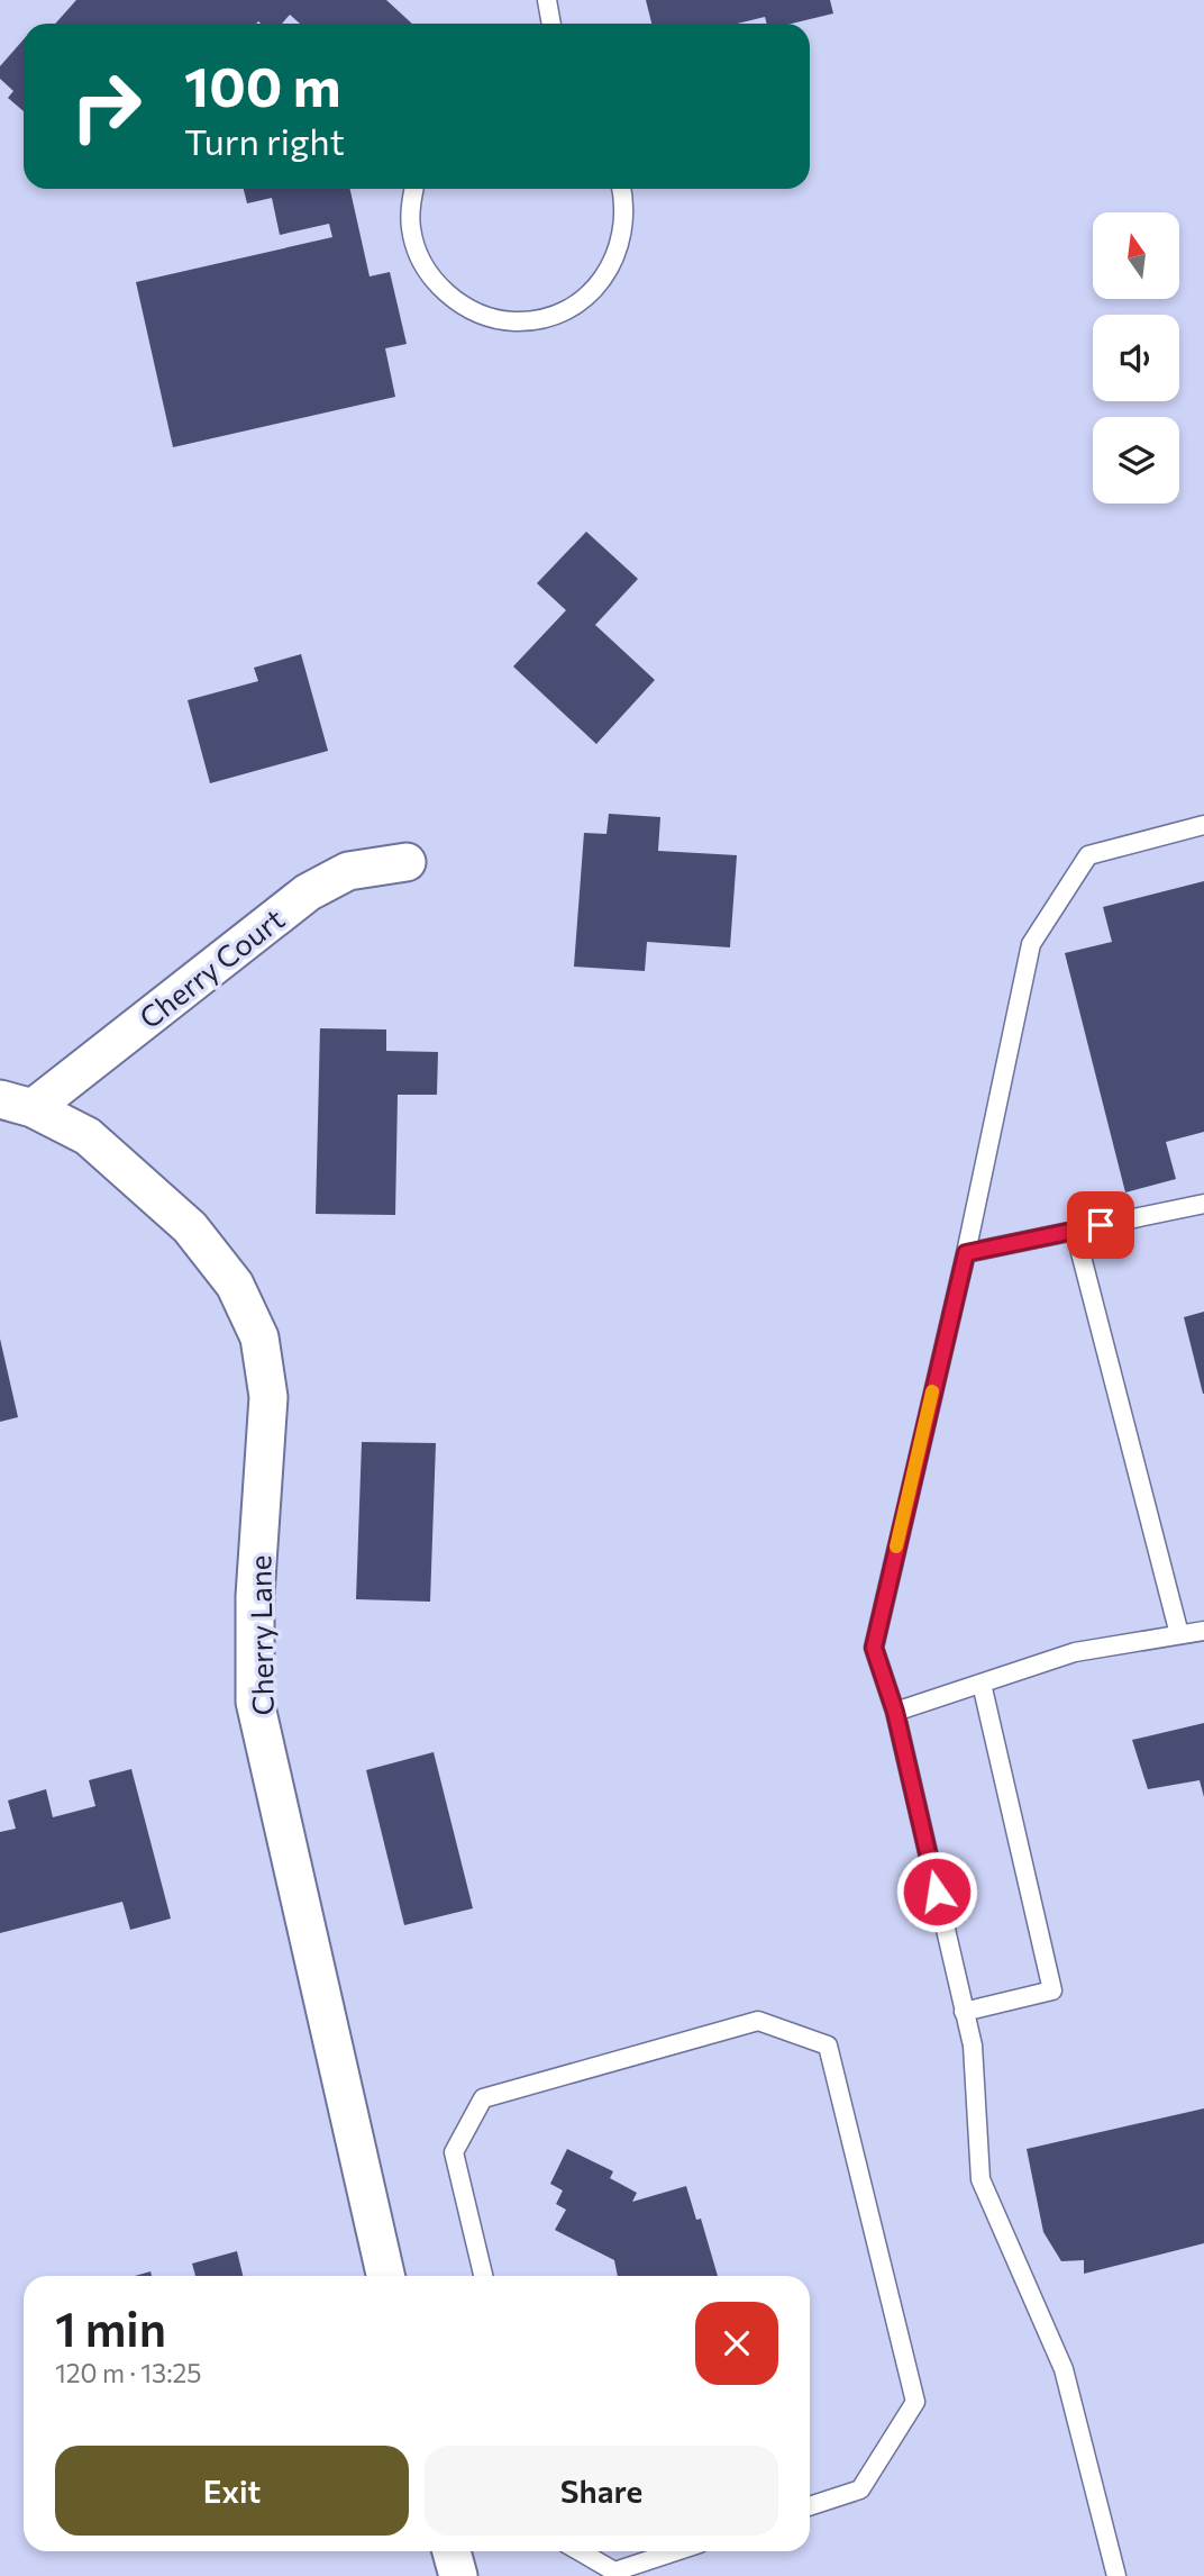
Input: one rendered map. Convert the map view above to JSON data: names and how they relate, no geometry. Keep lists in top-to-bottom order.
{
  "streets": {
    "street": ["Cherry Court", "Cherry Lane"]
  },
  "crossings": [
    ["Cherry Court", "Cherry Lane"]
  ],
  "north": "top",
  "page": {
    "turn": ["100 m", "Turn right"],
    "heading": ["1 min", "120 m · 13:25"],
    "buttons": ["Exit", "Share"]
  }
}
